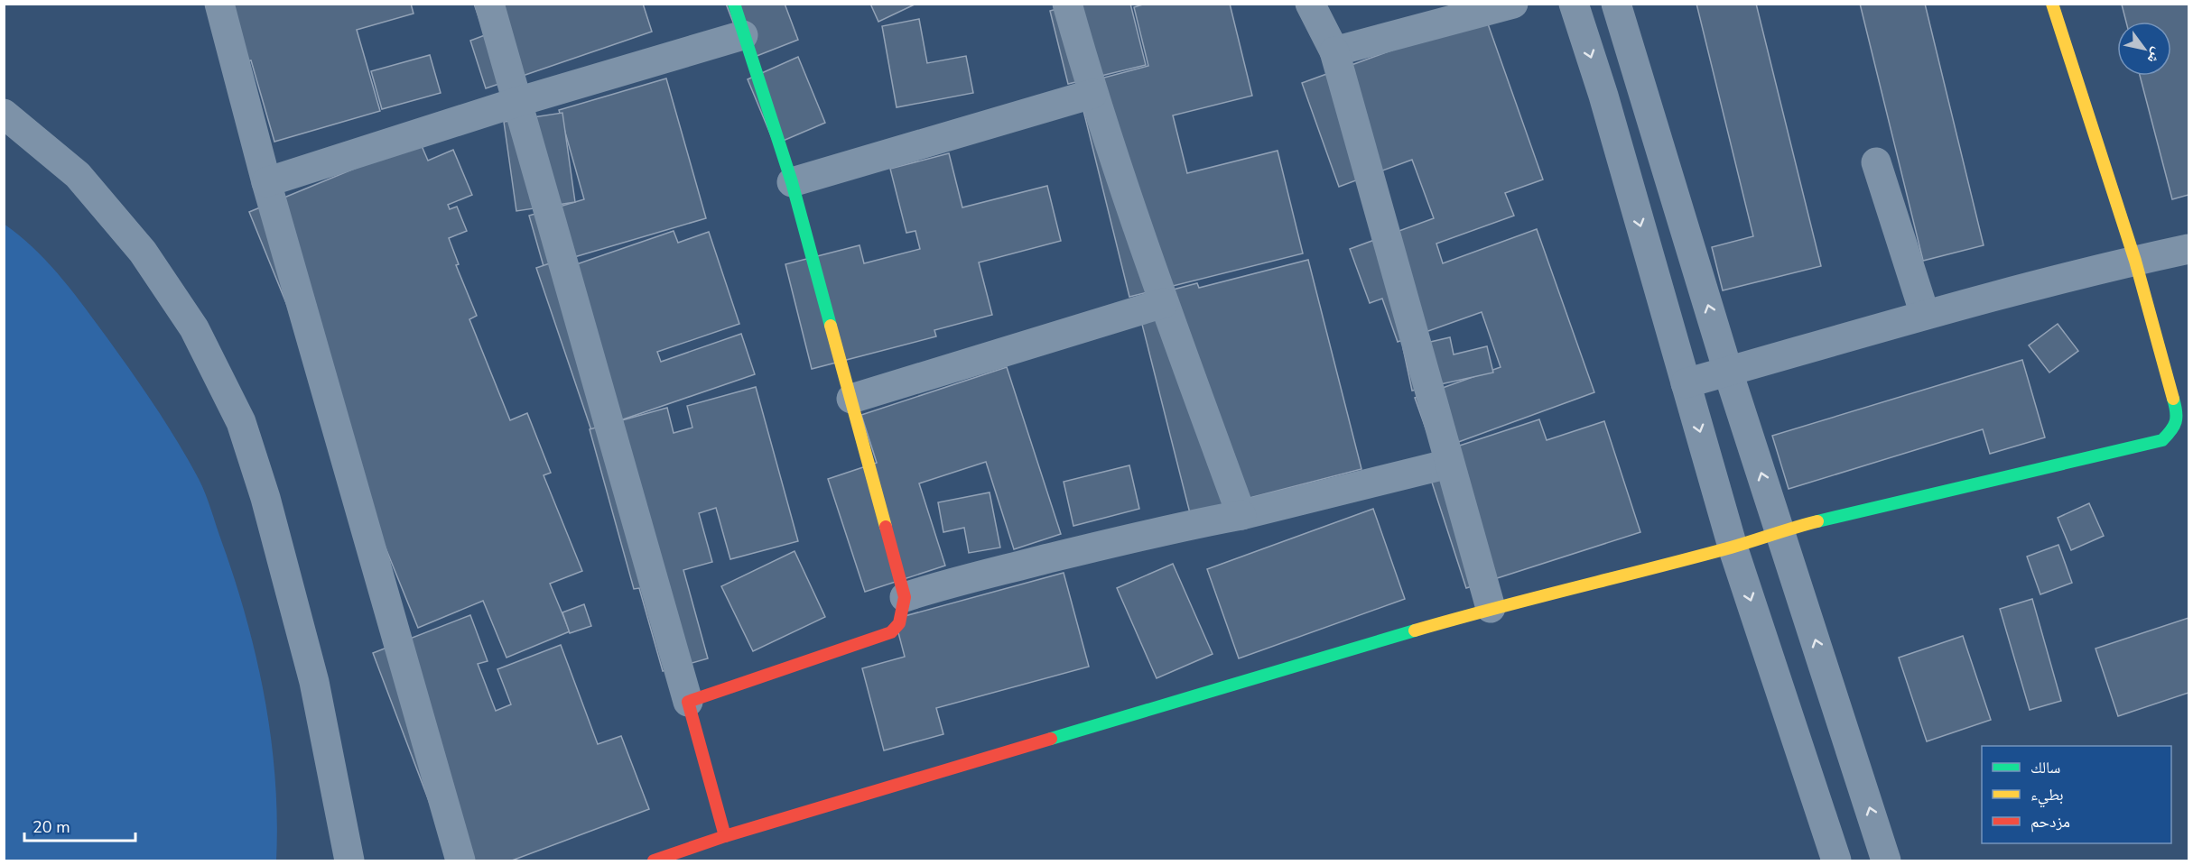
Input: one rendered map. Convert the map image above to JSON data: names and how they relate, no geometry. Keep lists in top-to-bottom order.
{
  "legend": ["سالك", "بطيء", "مزدحم"],
  "scale_bar": "20 m",
  "north": "bottom right"
}
